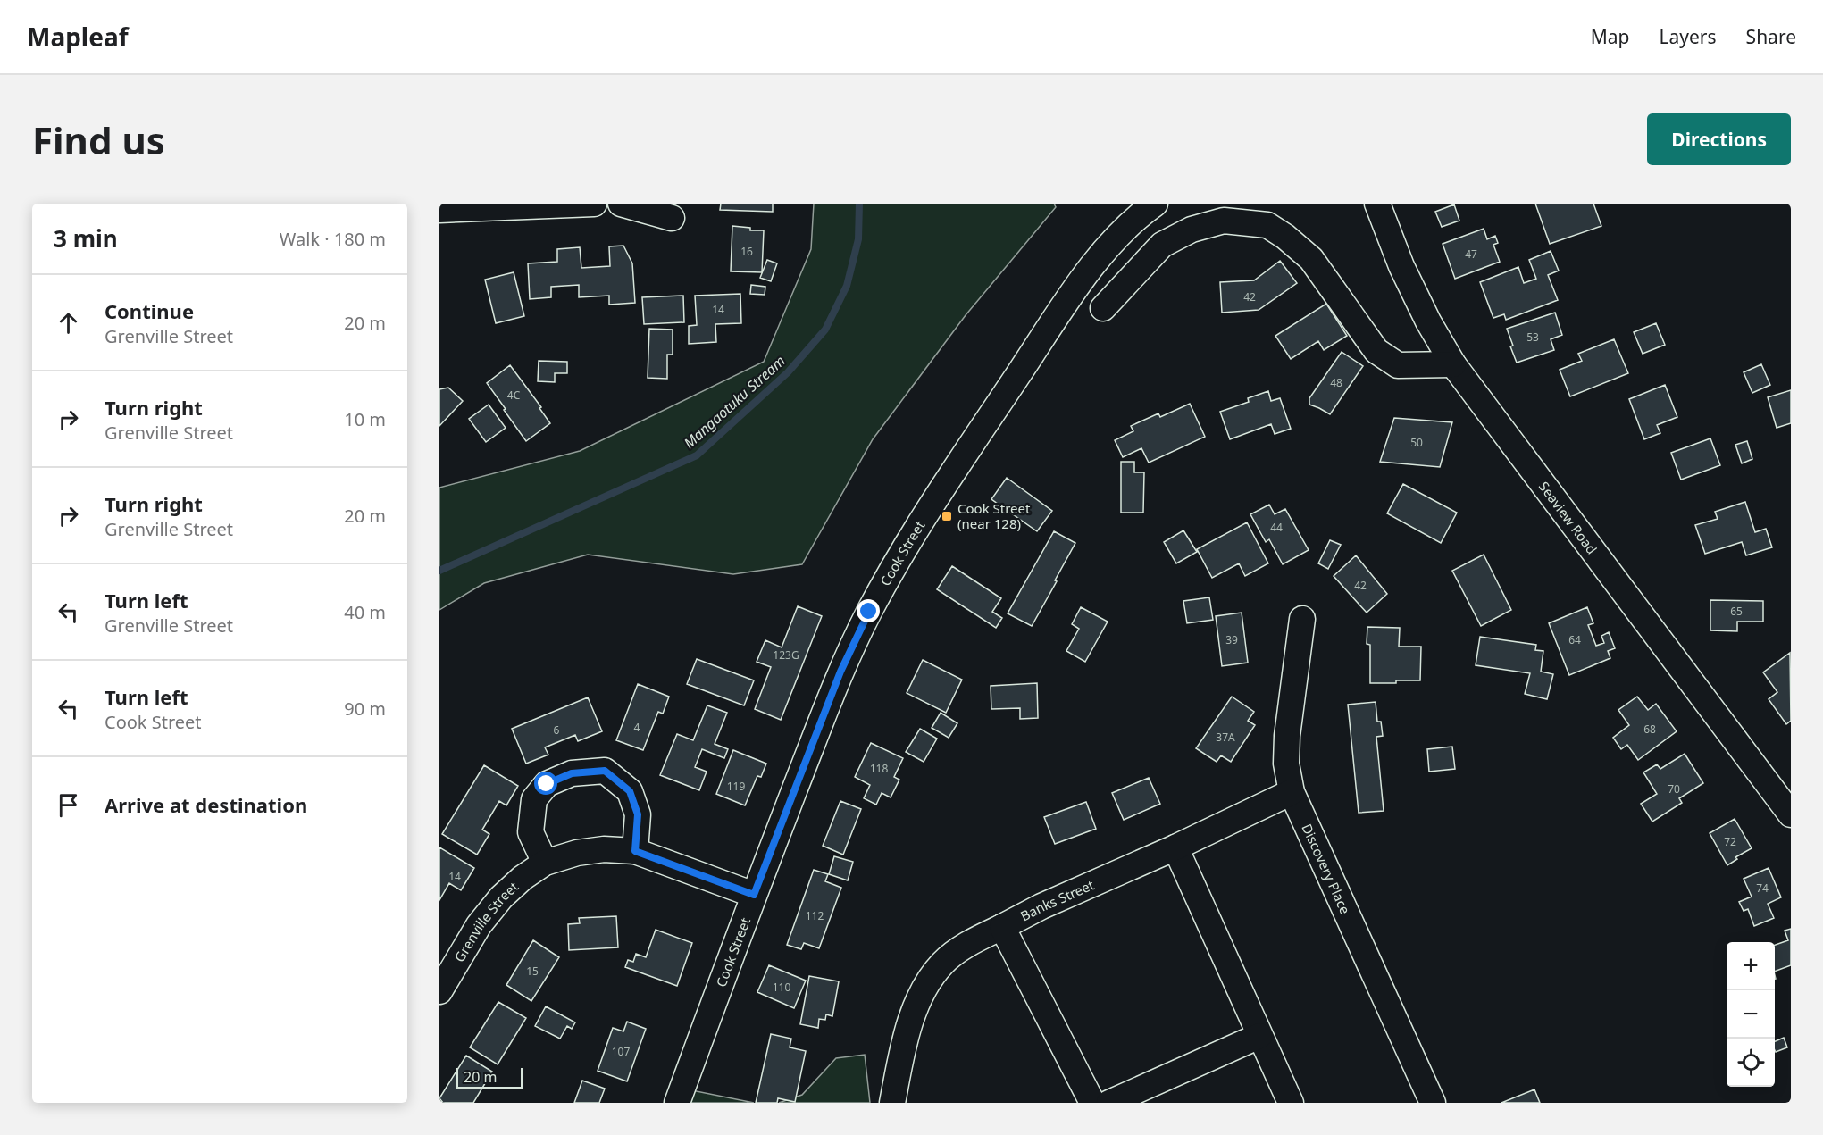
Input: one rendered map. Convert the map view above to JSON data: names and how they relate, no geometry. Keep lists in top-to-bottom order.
{
  "streets": {
    "street": [
      "Seaview Road",
      "Cook Street",
      "Discovery Place",
      "Banks Street",
      "Grenville Street"
    ]
  },
  "crossings": [
    ["Cook Street", "Grenville Street"],
    ["Discovery Place", "Banks Street"]
  ],
  "water": ["Mangaotuku Stream"],
  "places": {
    "transit": ["Cook Street (near 128)"]
  },
  "house_numbers": [
    "16",
    "47",
    "42",
    "14",
    "53",
    "48",
    "4C",
    "50",
    "44",
    "42",
    "65",
    "39",
    "64",
    "123G",
    "4",
    "68",
    "6",
    "37A",
    "118",
    "119",
    "70",
    "72",
    "14",
    "74",
    "112",
    "15",
    "110",
    "107"
  ],
  "scale_bar": "20 m",
  "page": {
    "header": "Mapleaf",
    "nav": ["Map", "Layers", "Share"],
    "buttons": "Directions",
    "title": "Find us",
    "heading": ["3 min", "Walk · 180 m"],
    "list": [
      ["Continue", "Grenville Street", "20 m"],
      ["Turn right", "Grenville Street", "10 m"],
      ["Turn right", "Grenville Street", "20 m"],
      ["Turn left", "Grenville Street", "40 m"],
      ["Turn left", "Cook Street", "90 m"],
      "Arrive at destination"
    ],
    "map_buttons": ["+", "−"],
    "scale": "20 m"
  }
}
